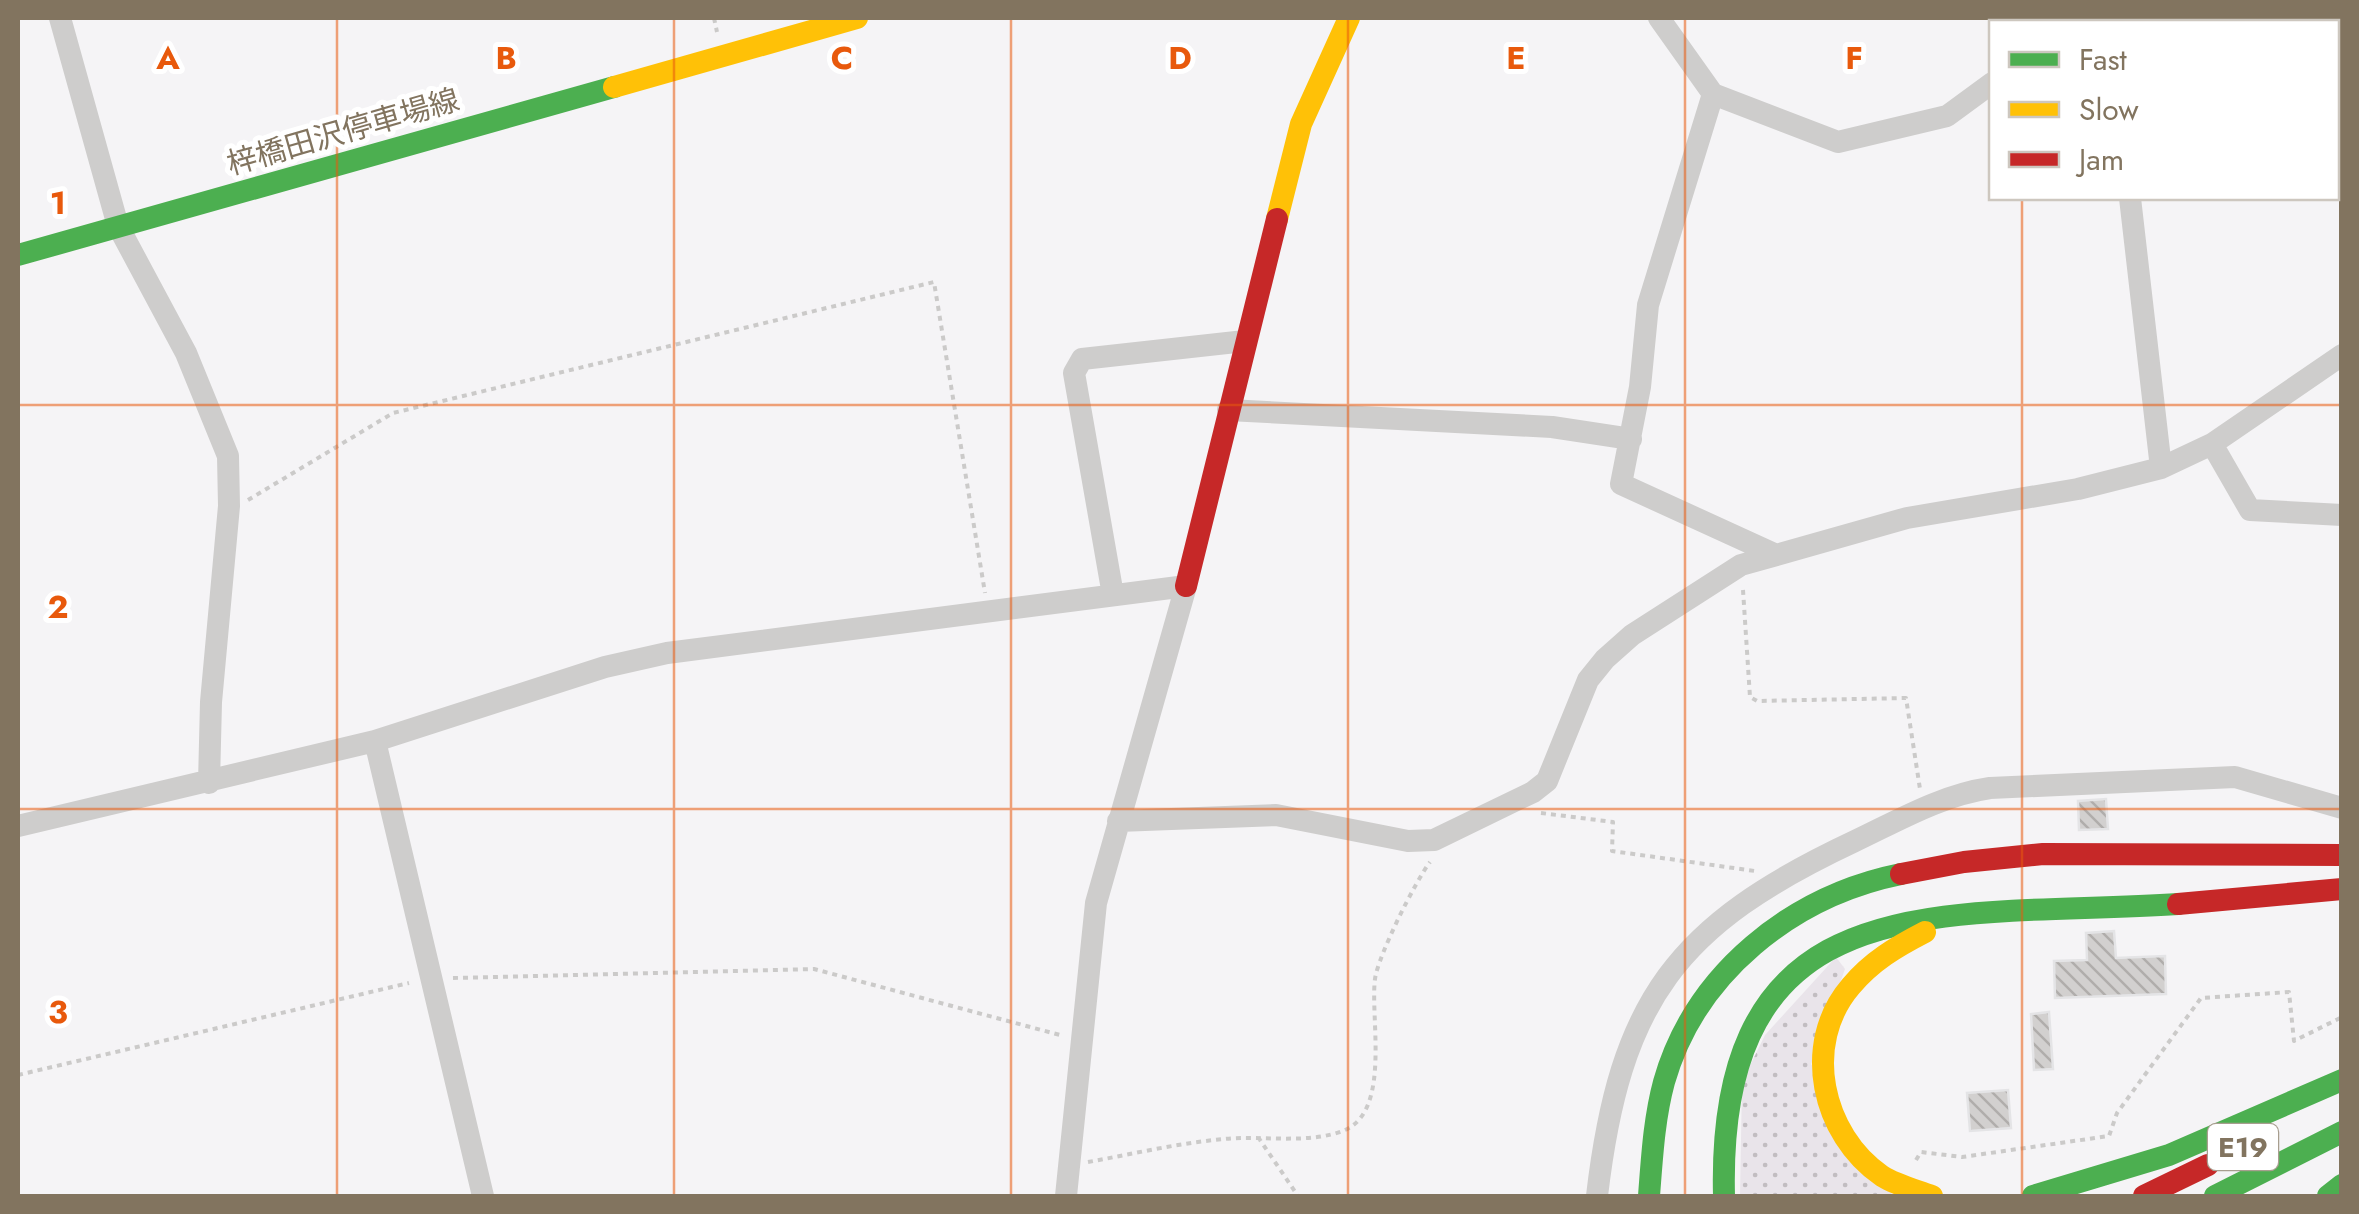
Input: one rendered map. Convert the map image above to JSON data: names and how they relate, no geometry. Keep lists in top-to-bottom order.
{
  "streets": {
    "main road": ["梓橋田沢停車場線", "E19"]
  },
  "legend": ["Fast", "Slow", "Jam"],
  "grid": {
    "columns": [
      "A",
      "B",
      "C",
      "D",
      "E",
      "F"
    ],
    "rows": ["1", "2", "3"]
  }
}
